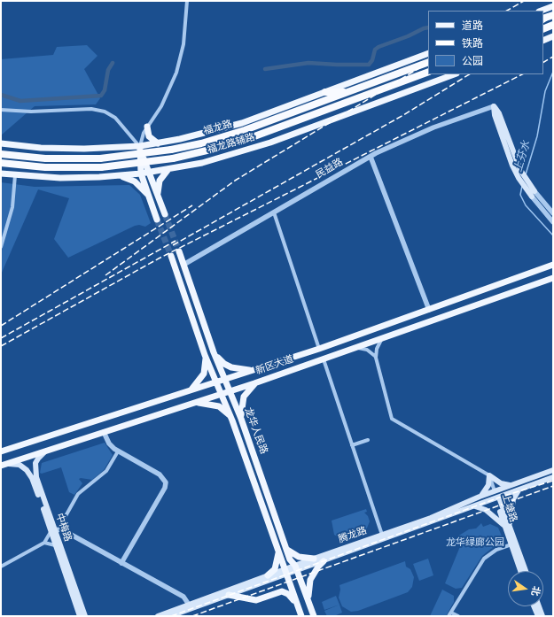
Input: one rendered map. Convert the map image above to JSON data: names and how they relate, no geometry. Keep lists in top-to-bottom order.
{
  "streets": {
    "highway": ["福龙路"],
    "main road": [
      "福龙路辅路",
      "新区大道",
      "龙华人民路",
      "上塘路",
      "中梅路",
      "腾龙路"
    ],
    "street": ["民益路"]
  },
  "crossings": [
    ["民益路", "龙华人民路"],
    ["新区大道", "龙华人民路"],
    ["新区大道", "中梅路"],
    ["龙华人民路", "腾龙路"],
    ["上塘路", "腾龙路"]
  ],
  "water": ["上芬水"],
  "parks": ["龙华绿廊公园"],
  "legend": ["道路", "铁路", "公园"],
  "north": "right"
}
